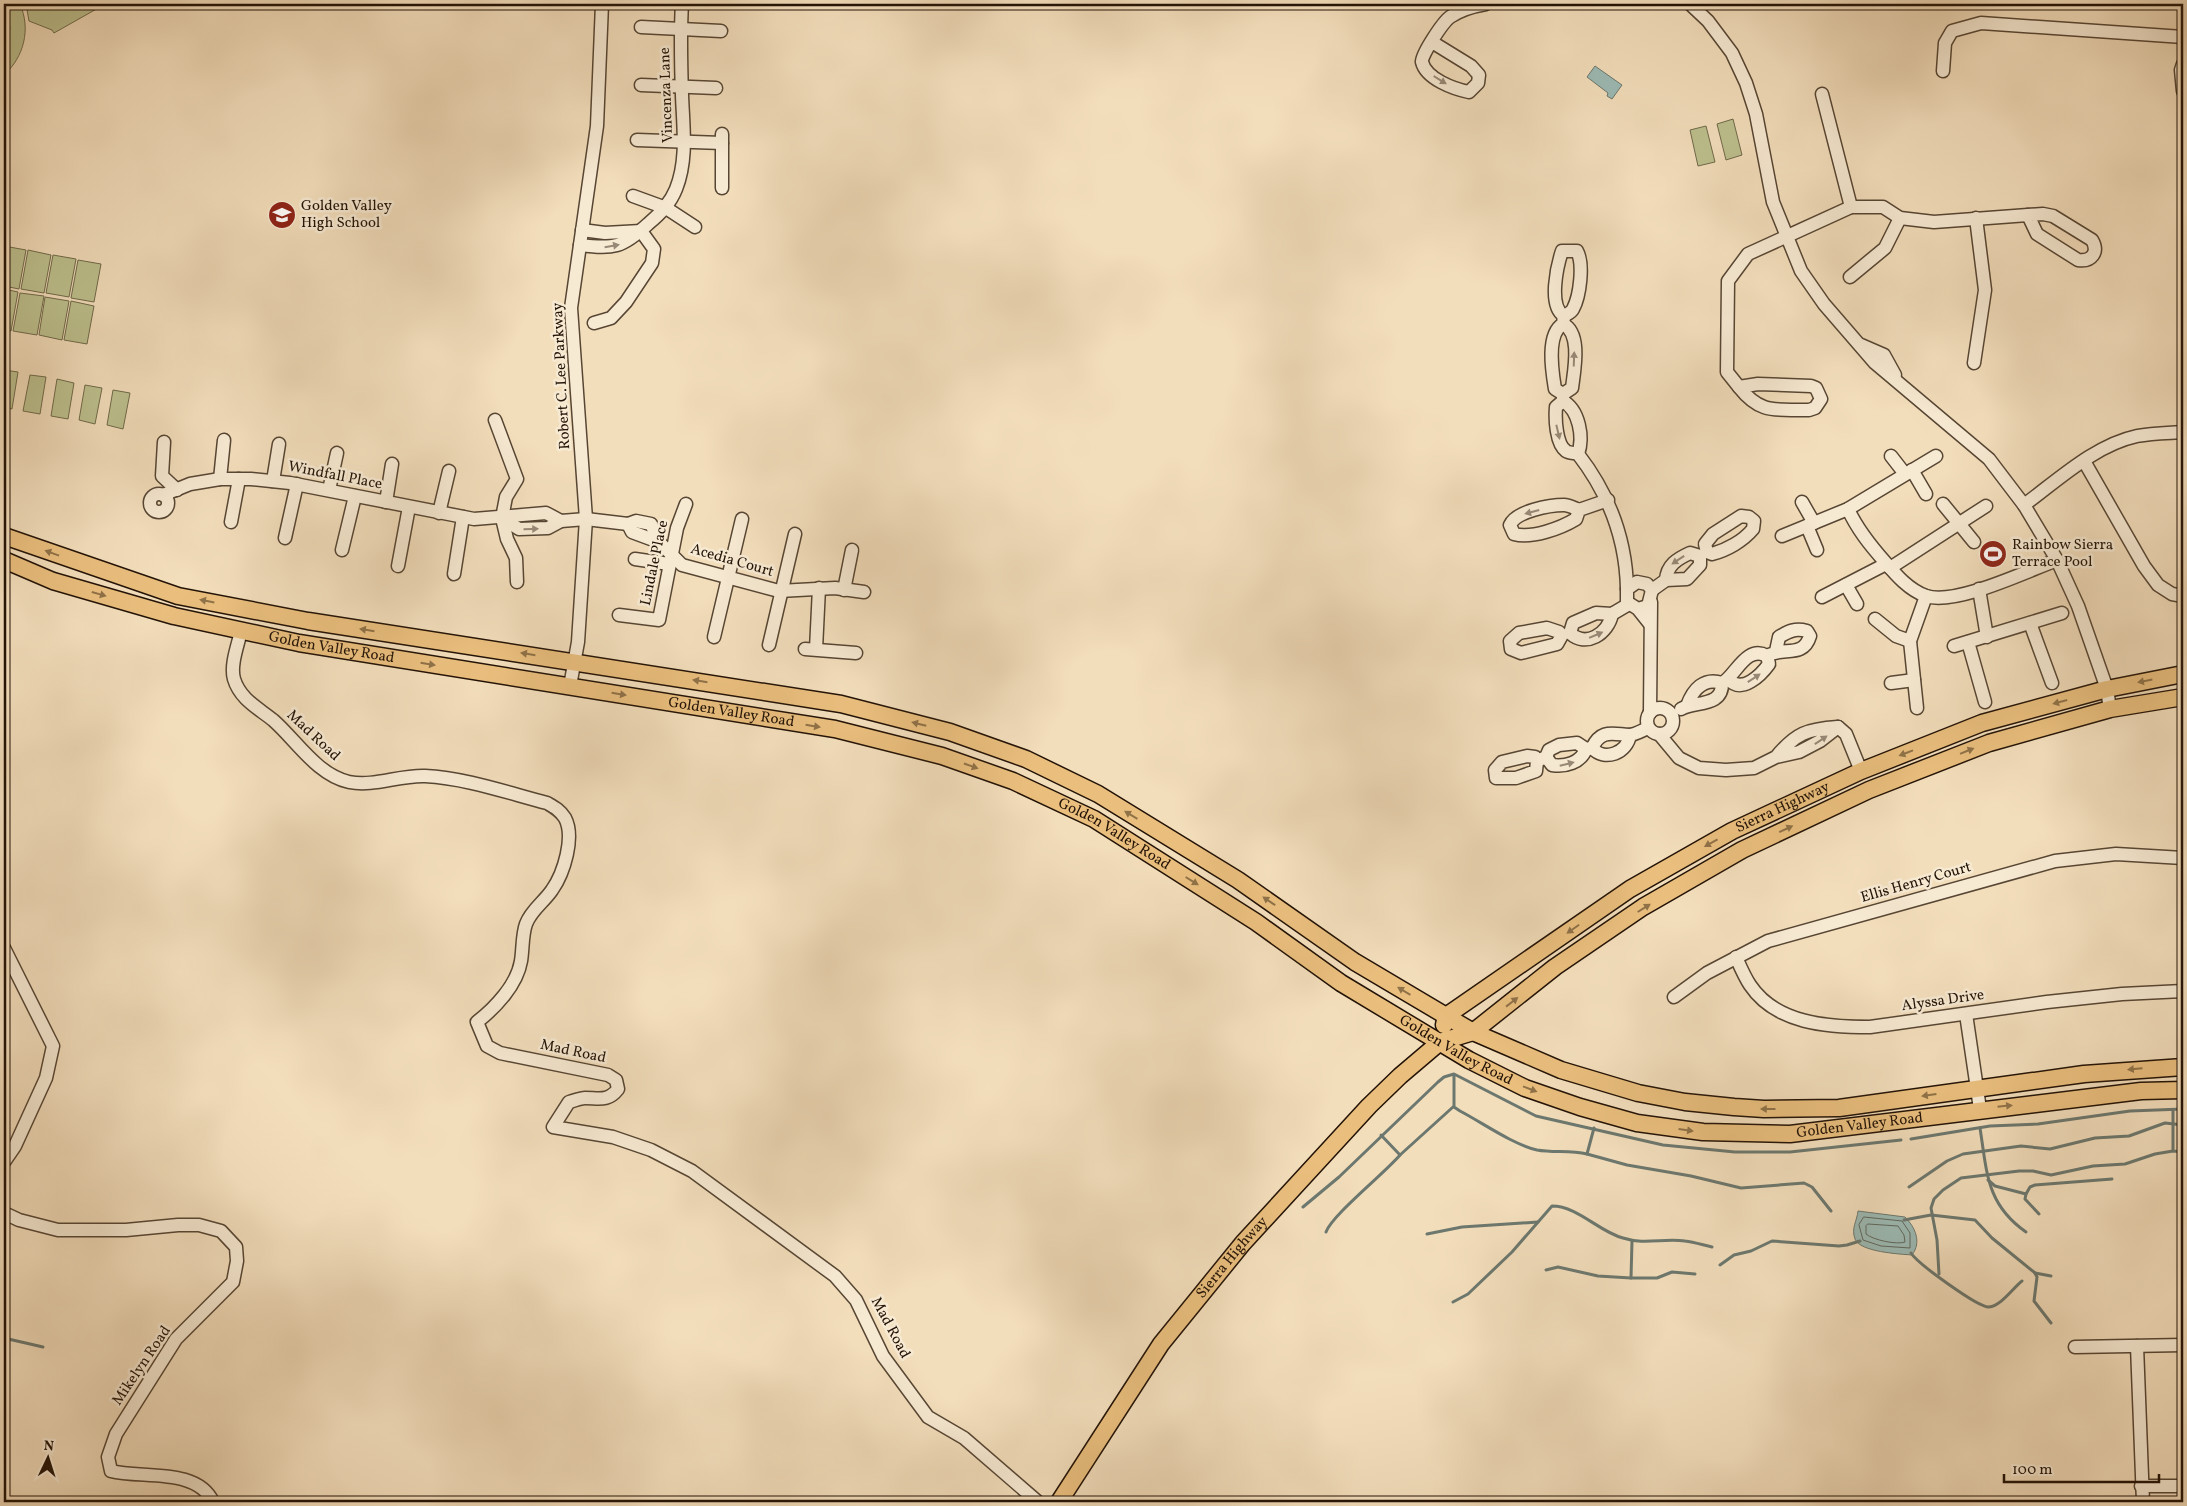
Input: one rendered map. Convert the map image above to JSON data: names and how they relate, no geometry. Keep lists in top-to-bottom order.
{
  "streets": {
    "main road": ["Golden Valley Road", "Sierra Highway"],
    "street": [
      "Vincenza Lane",
      "Robert C. Lee Parkway",
      "Windfall Place",
      "Acedia Court",
      "Lindale Place",
      "Mad Road",
      "Ellis Henry Court",
      "Alyssa Drive",
      "Mikelyn Road"
    ]
  },
  "crossings": [
    ["Vincenza Lane", "Robert C. Lee Parkway"],
    ["Robert C. Lee Parkway", "Acedia Court"],
    ["Robert C. Lee Parkway", "Golden Valley Road"],
    ["Windfall Place", "Acedia Court"],
    ["Acedia Court", "Lindale Place"],
    ["Golden Valley Road", "Mad Road"],
    ["Golden Valley Road", "Sierra Highway"],
    ["Ellis Henry Court", "Alyssa Drive"]
  ],
  "places": {
    "school or university": ["Golden Valley High School"],
    "sports": ["Rainbow Sierra Terrace Pool"]
  },
  "scale_bar": "100 m",
  "north": "top"
}
